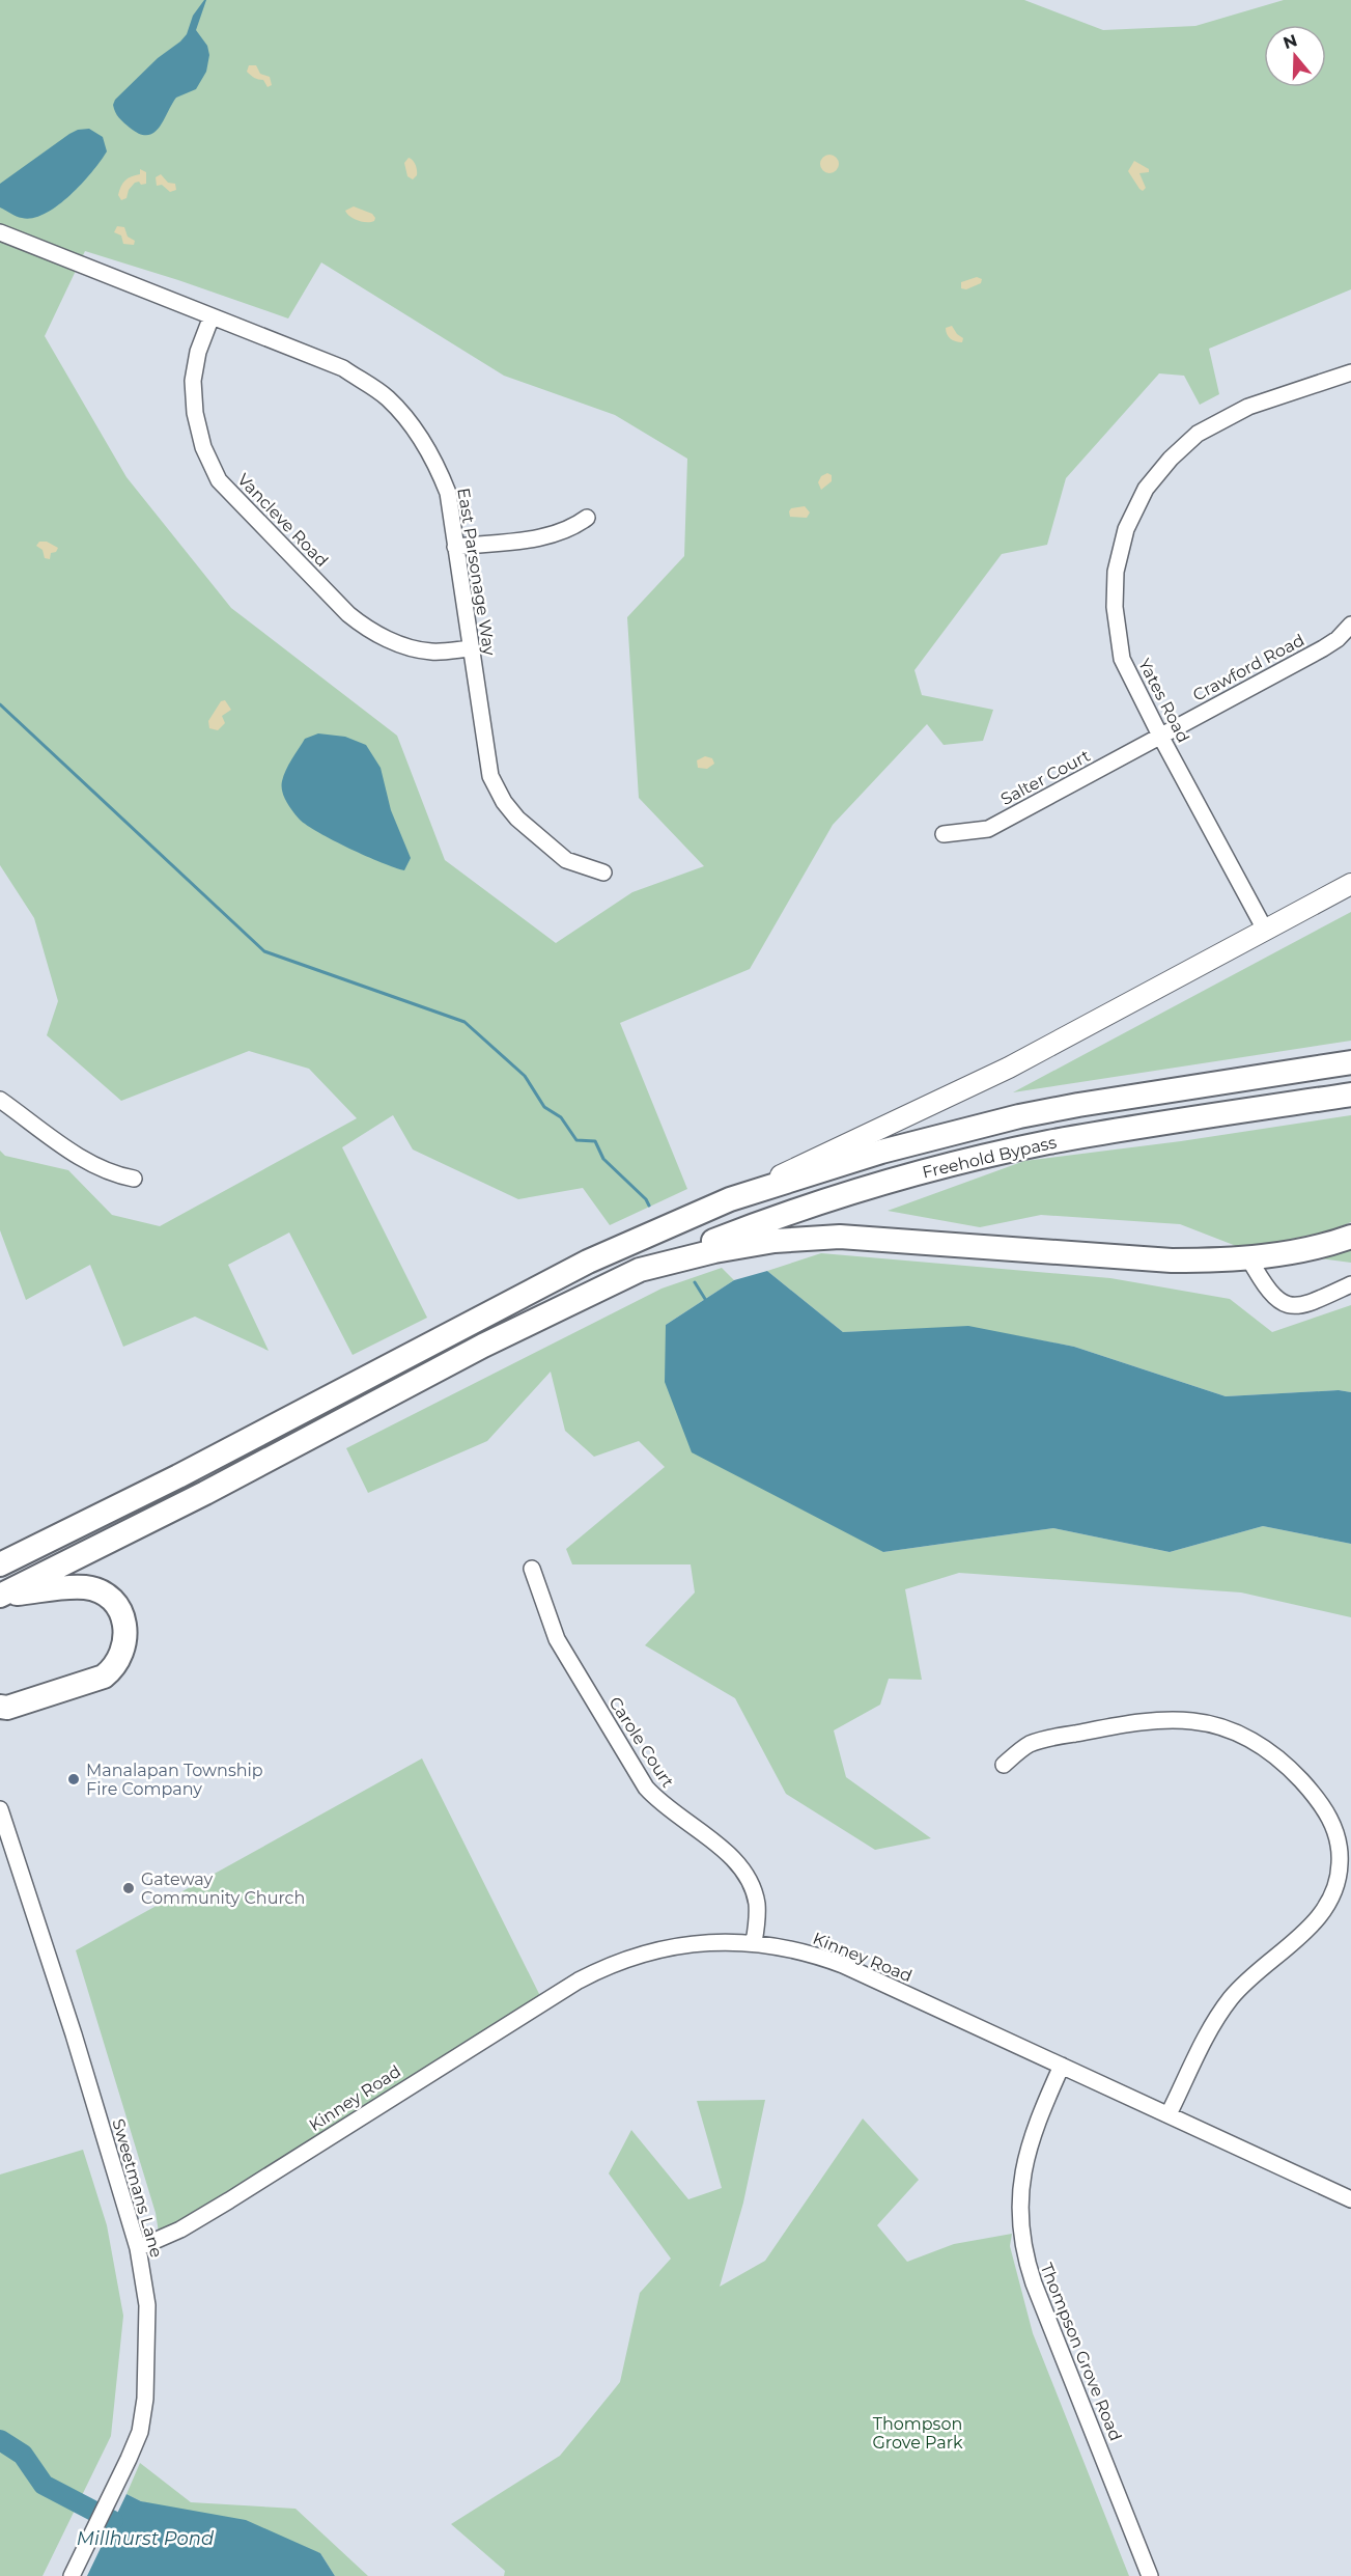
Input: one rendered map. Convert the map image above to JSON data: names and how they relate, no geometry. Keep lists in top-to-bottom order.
{
  "streets": {
    "highway": ["Freehold Bypass"],
    "street": [
      "Vancleve Road",
      "East Parsonage Way",
      "Crawford Road",
      "Yates Road",
      "Salter Court",
      "Carole Court",
      "Kinney Road",
      "Sweetmans Lane",
      "Thompson Grove Road"
    ]
  },
  "crossings": [
    ["Vancleve Road", "East Parsonage Way"],
    ["Crawford Road", "Yates Road"],
    ["Crawford Road", "Salter Court"],
    ["Yates Road", "Salter Court"],
    ["Carole Court", "Kinney Road"],
    ["Kinney Road", "Sweetmans Lane"],
    ["Kinney Road", "Thompson Grove Road"]
  ],
  "water": ["Millhurst Pond"],
  "parks": ["Thompson Grove Park"],
  "places": ["Manalapan Township Fire Company", "Gateway Community Church"],
  "north": "top"
}
